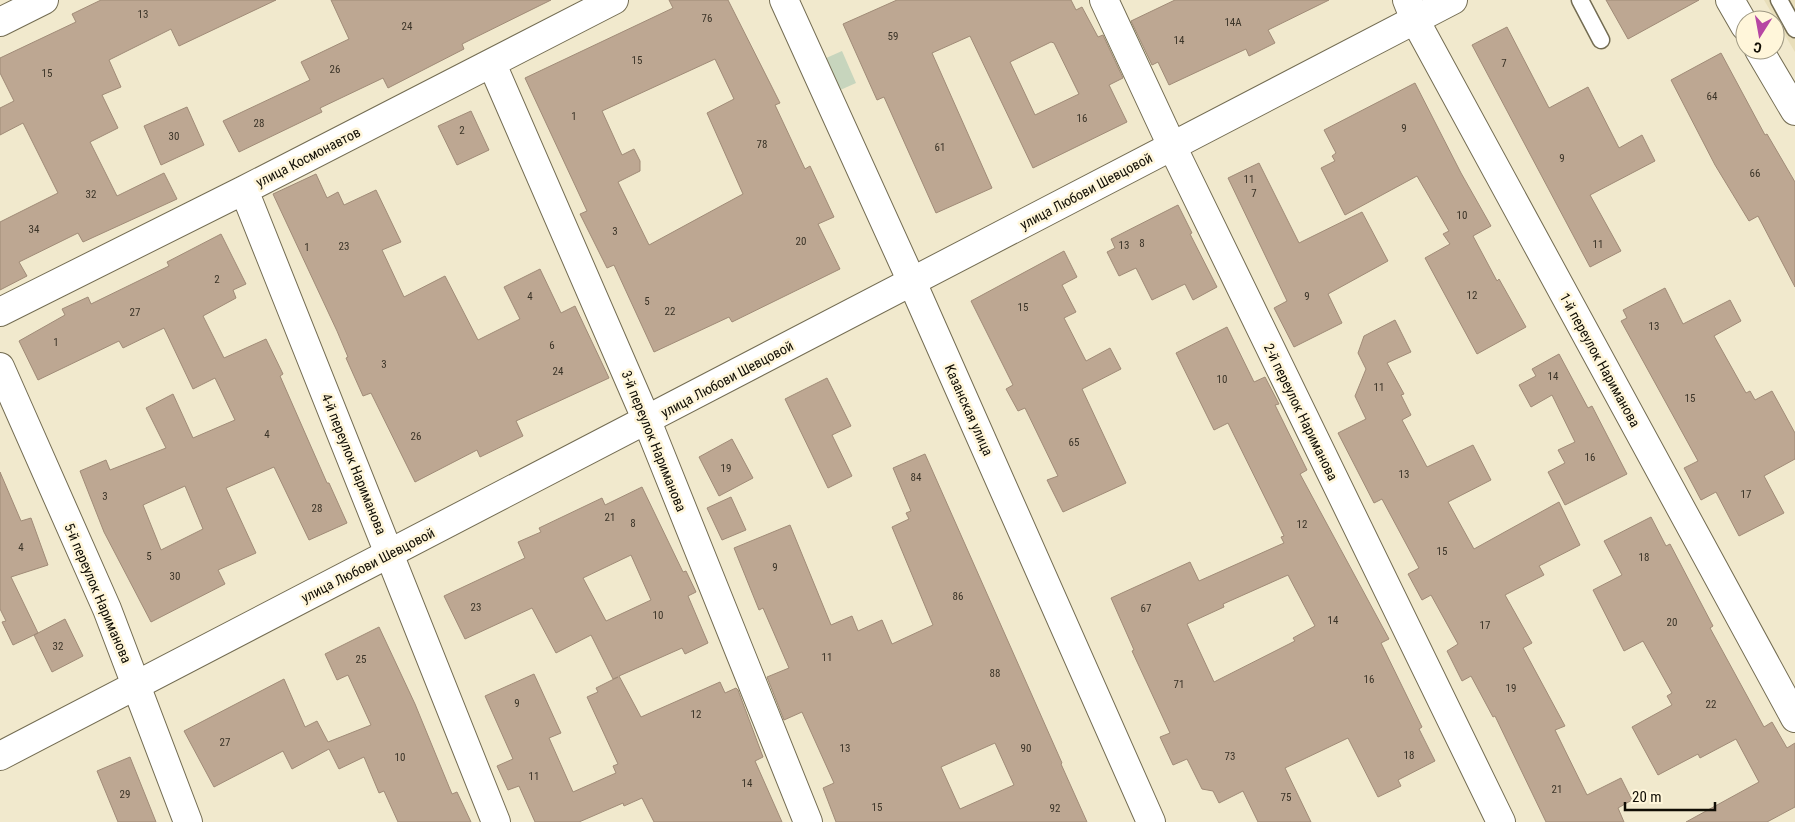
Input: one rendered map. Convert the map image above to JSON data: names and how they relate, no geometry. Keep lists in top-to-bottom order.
{
  "streets": {
    "street": [
      "улица Космонавтов",
      "улица Любови Шевцовой",
      "1-й переулок Нариманова",
      "Казанская улица",
      "2-й переулок Нариманова",
      "3-й переулок Нариманова",
      "4-й переулок Нариманова",
      "5-й переулок Нариманова"
    ]
  },
  "crossings": [
    ["улица Космонавтов", "3-й переулок Нариманова"],
    ["улица Космонавтов", "4-й переулок Нариманова"],
    ["улица Любови Шевцовой", "1-й переулок Нариманова"],
    ["улица Любови Шевцовой", "Казанская улица"],
    ["улица Любови Шевцовой", "2-й переулок Нариманова"],
    ["улица Любови Шевцовой", "3-й переулок Нариманова"],
    ["улица Любови Шевцовой", "4-й переулок Нариманова"],
    ["улица Любови Шевцовой", "5-й переулок Нариманова"]
  ],
  "house_numbers": [
    "13",
    "76",
    "14А",
    "24",
    "59",
    "14",
    "15",
    "7",
    "26",
    "15",
    "64",
    "1",
    "16",
    "28",
    "9",
    "2",
    "30",
    "78",
    "61",
    "9",
    "66",
    "11",
    "7",
    "32",
    "10",
    "34",
    "3",
    "20",
    "8",
    "11",
    "13",
    "23",
    "1",
    "2",
    "12",
    "4",
    "9",
    "5",
    "15",
    "22",
    "27",
    "13",
    "1",
    "6",
    "3",
    "24",
    "14",
    "10",
    "11",
    "15",
    "4",
    "26",
    "65",
    "16",
    "19",
    "13",
    "84",
    "17",
    "3",
    "28",
    "21",
    "8",
    "12",
    "4",
    "15",
    "5",
    "18",
    "9",
    "30",
    "86",
    "23",
    "67",
    "10",
    "14",
    "20",
    "17",
    "32",
    "11",
    "25",
    "88",
    "16",
    "71",
    "19",
    "9",
    "22",
    "12",
    "27",
    "13",
    "90",
    "18",
    "73",
    "10",
    "11",
    "14",
    "21",
    "29",
    "75",
    "15",
    "92"
  ],
  "scale_bar": "20 m",
  "north": "bottom"
}
